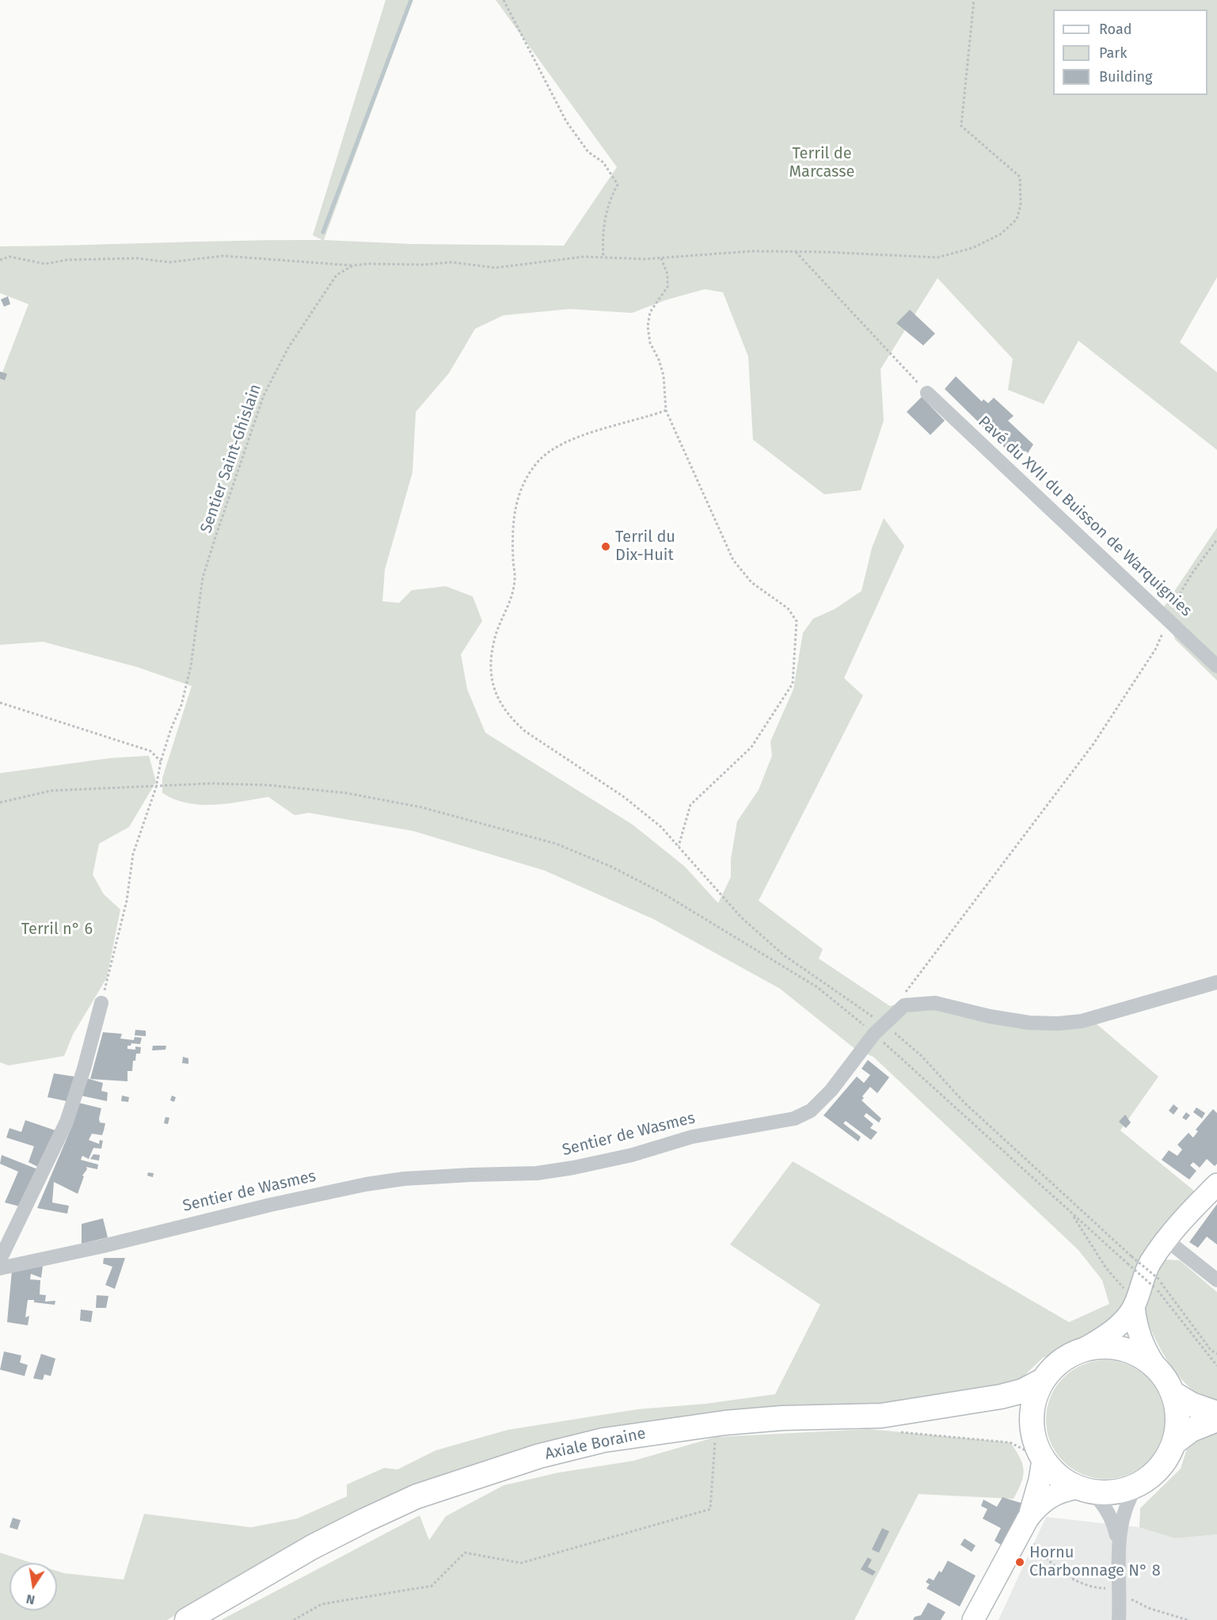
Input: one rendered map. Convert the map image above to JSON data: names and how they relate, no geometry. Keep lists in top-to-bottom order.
{
  "streets": {
    "main road": ["Axiale Boraine"],
    "street": ["Pavé du XVII du Buisson de Warquignies", "Sentier de Wasmes"],
    "path": ["Sentier Saint-Ghislain"]
  },
  "parks": ["Terril de Marcasse", "Terril n° 6"],
  "places": ["Terril du Dix-Huit", "Hornu Charbonnage N° 8"],
  "legend": ["Road", "Park", "Building"],
  "north": "bottom"
}
